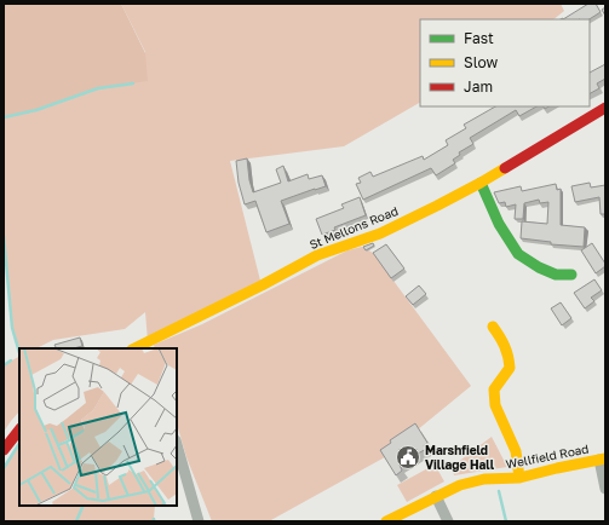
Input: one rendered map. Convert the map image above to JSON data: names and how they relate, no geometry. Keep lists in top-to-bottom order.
{
  "streets": {
    "street": ["St Mellons Road", "Wellfield Road"]
  },
  "places": {
    "public building": ["Marshfield Village Hall"]
  },
  "legend": ["Fast", "Slow", "Jam"]
}
